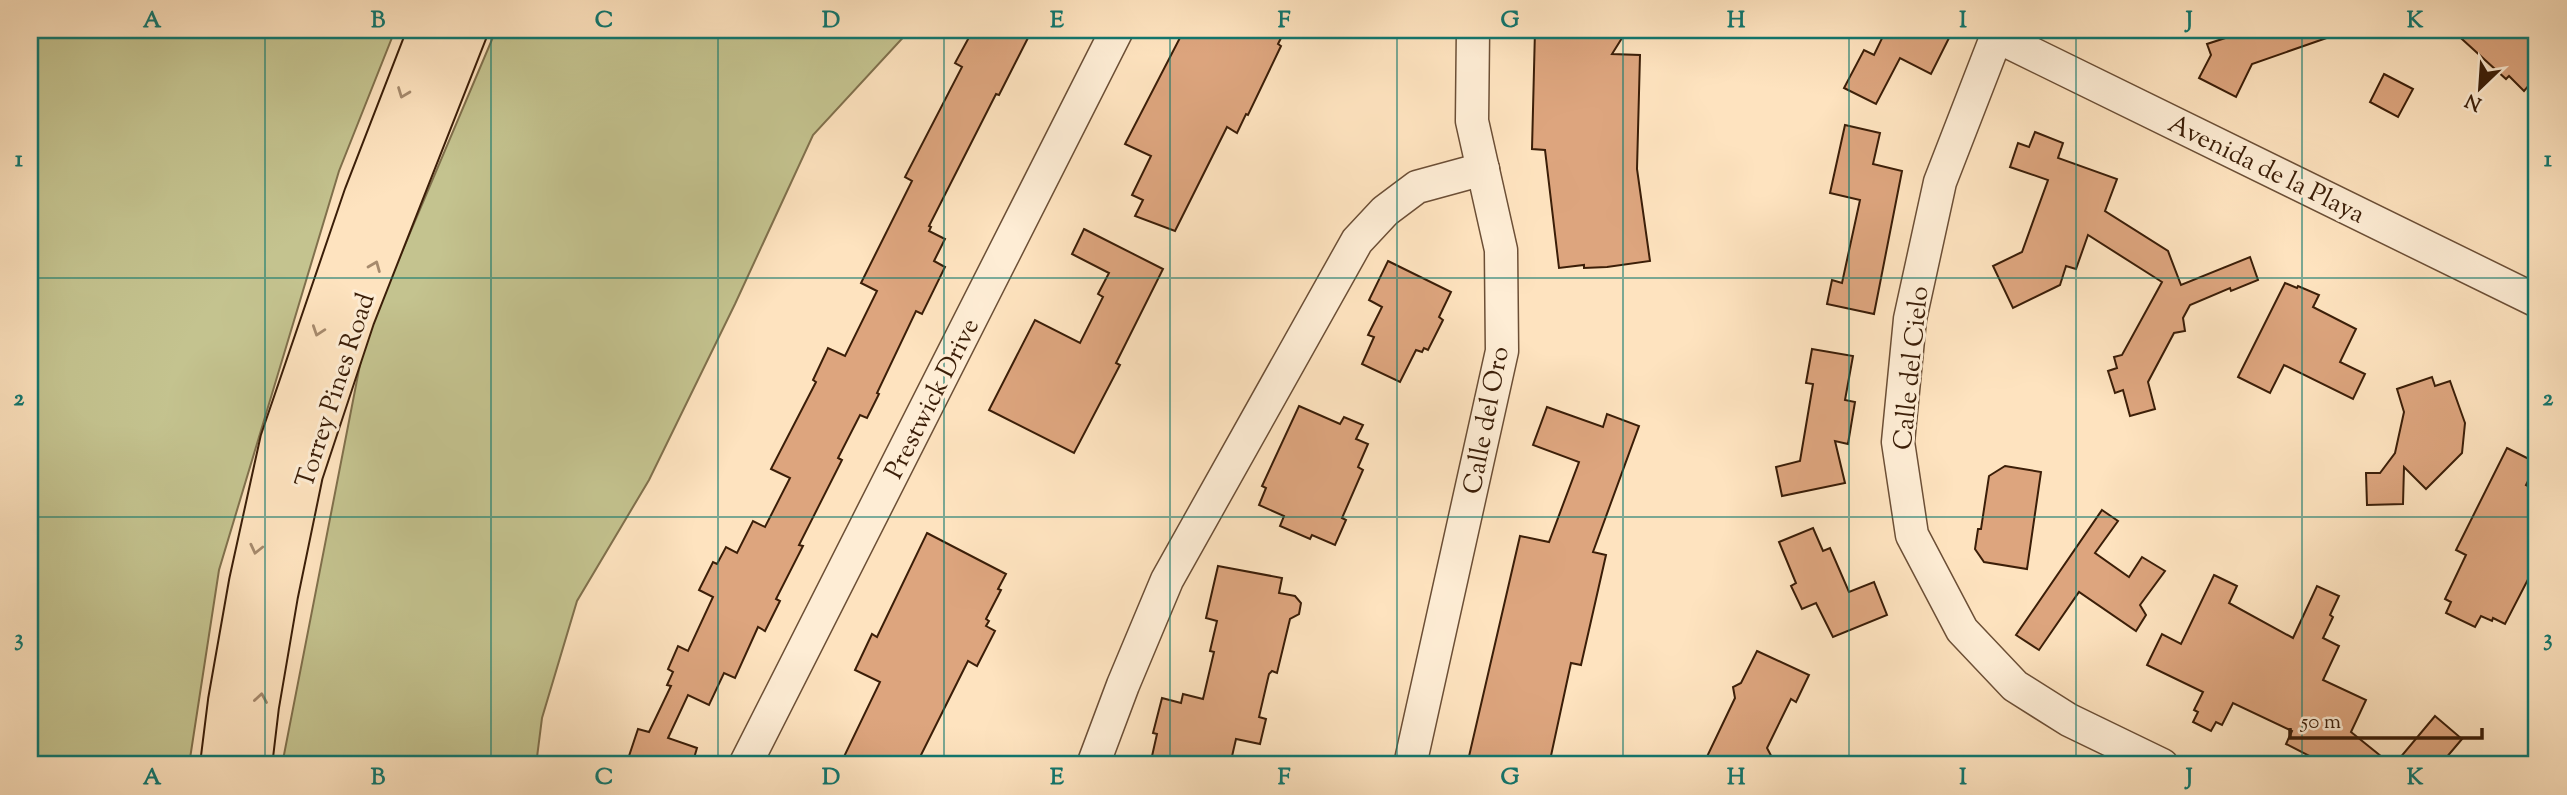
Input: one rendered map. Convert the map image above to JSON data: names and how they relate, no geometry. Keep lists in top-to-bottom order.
{
  "streets": {
    "main road": ["Torrey Pines Road"],
    "street": [
      "Avenida de la Playa",
      "Calle del Cielo",
      "Prestwick Drive",
      "Calle del Oro"
    ]
  },
  "crossings": [
    ["Avenida de la Playa", "Calle del Cielo"]
  ],
  "scale_bar": "50 m",
  "north": "bottom left",
  "grid": {
    "columns": [
      "A",
      "B",
      "C",
      "D",
      "E",
      "F",
      "G",
      "H",
      "I",
      "J",
      "K"
    ],
    "rows": ["1", "2", "3"]
  }
}
